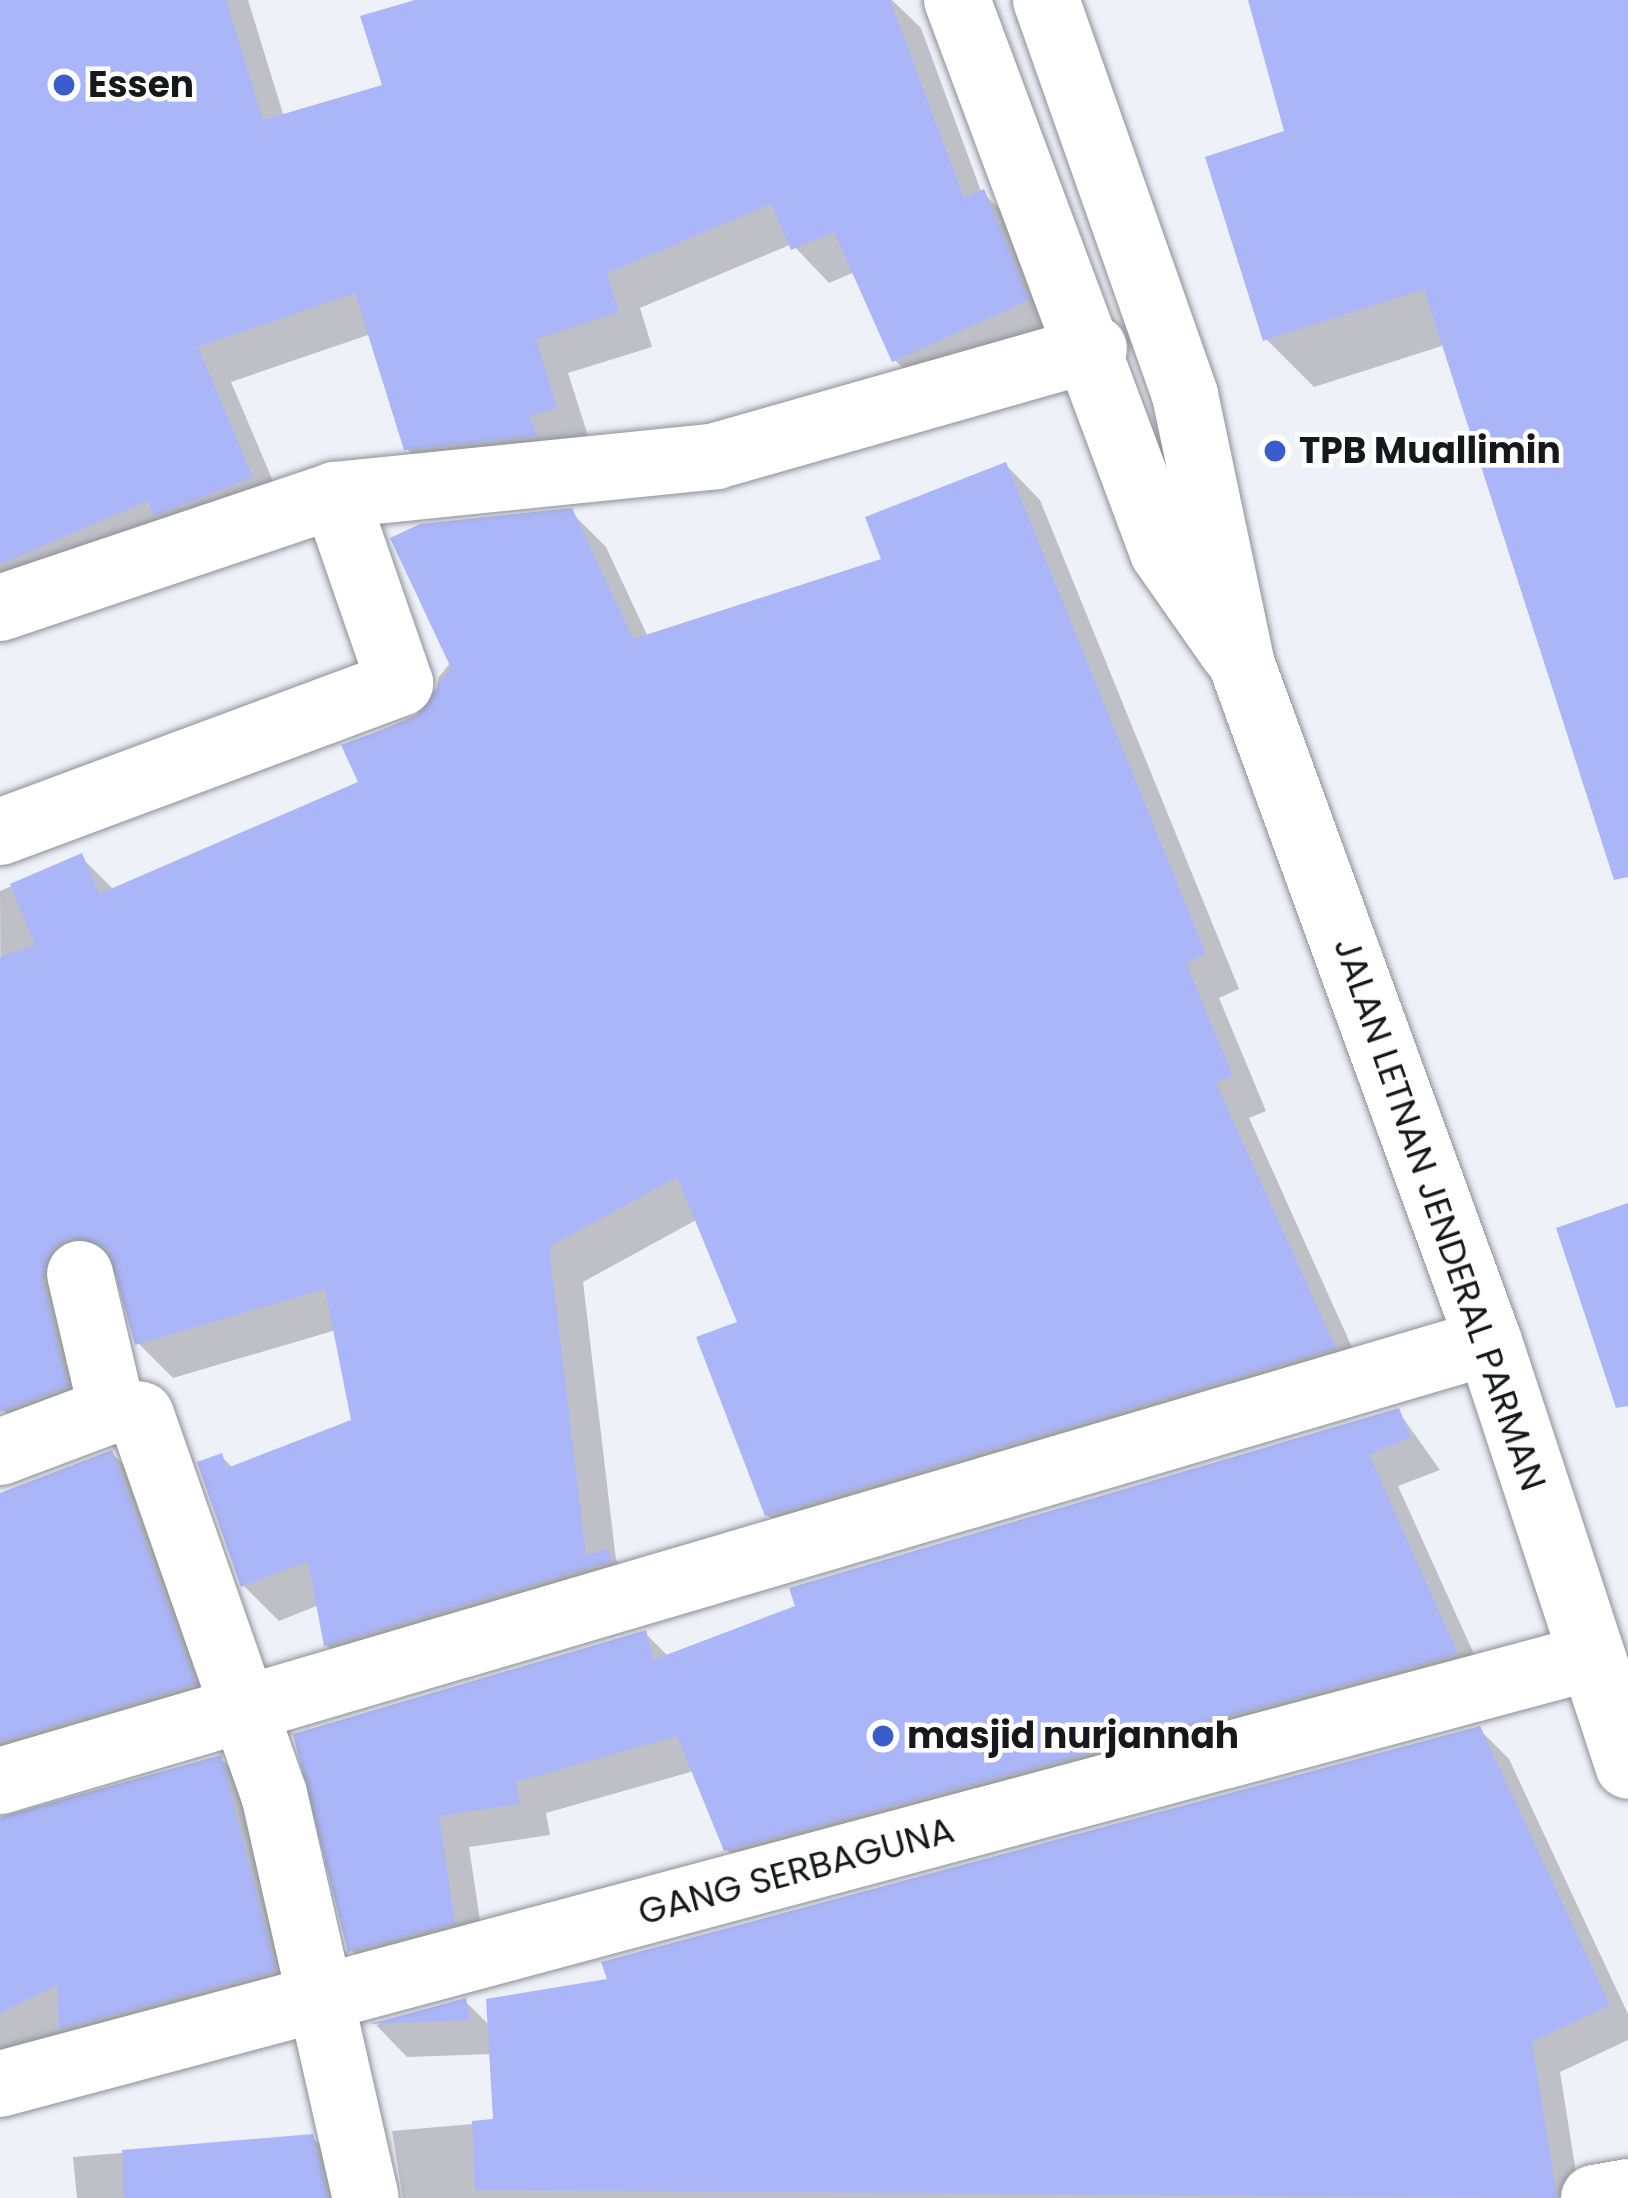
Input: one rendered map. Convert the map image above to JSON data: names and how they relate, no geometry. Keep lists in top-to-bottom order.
{
  "streets": {
    "street": ["JALAN LETNAN JENDERAL PARMAN", "GANG SERBAGUNA"]
  },
  "crossings": [
    ["JALAN LETNAN JENDERAL PARMAN", "GANG SERBAGUNA"]
  ],
  "places": ["Essen", "TPB Muallimin", "masjid nurjannah"]
}
